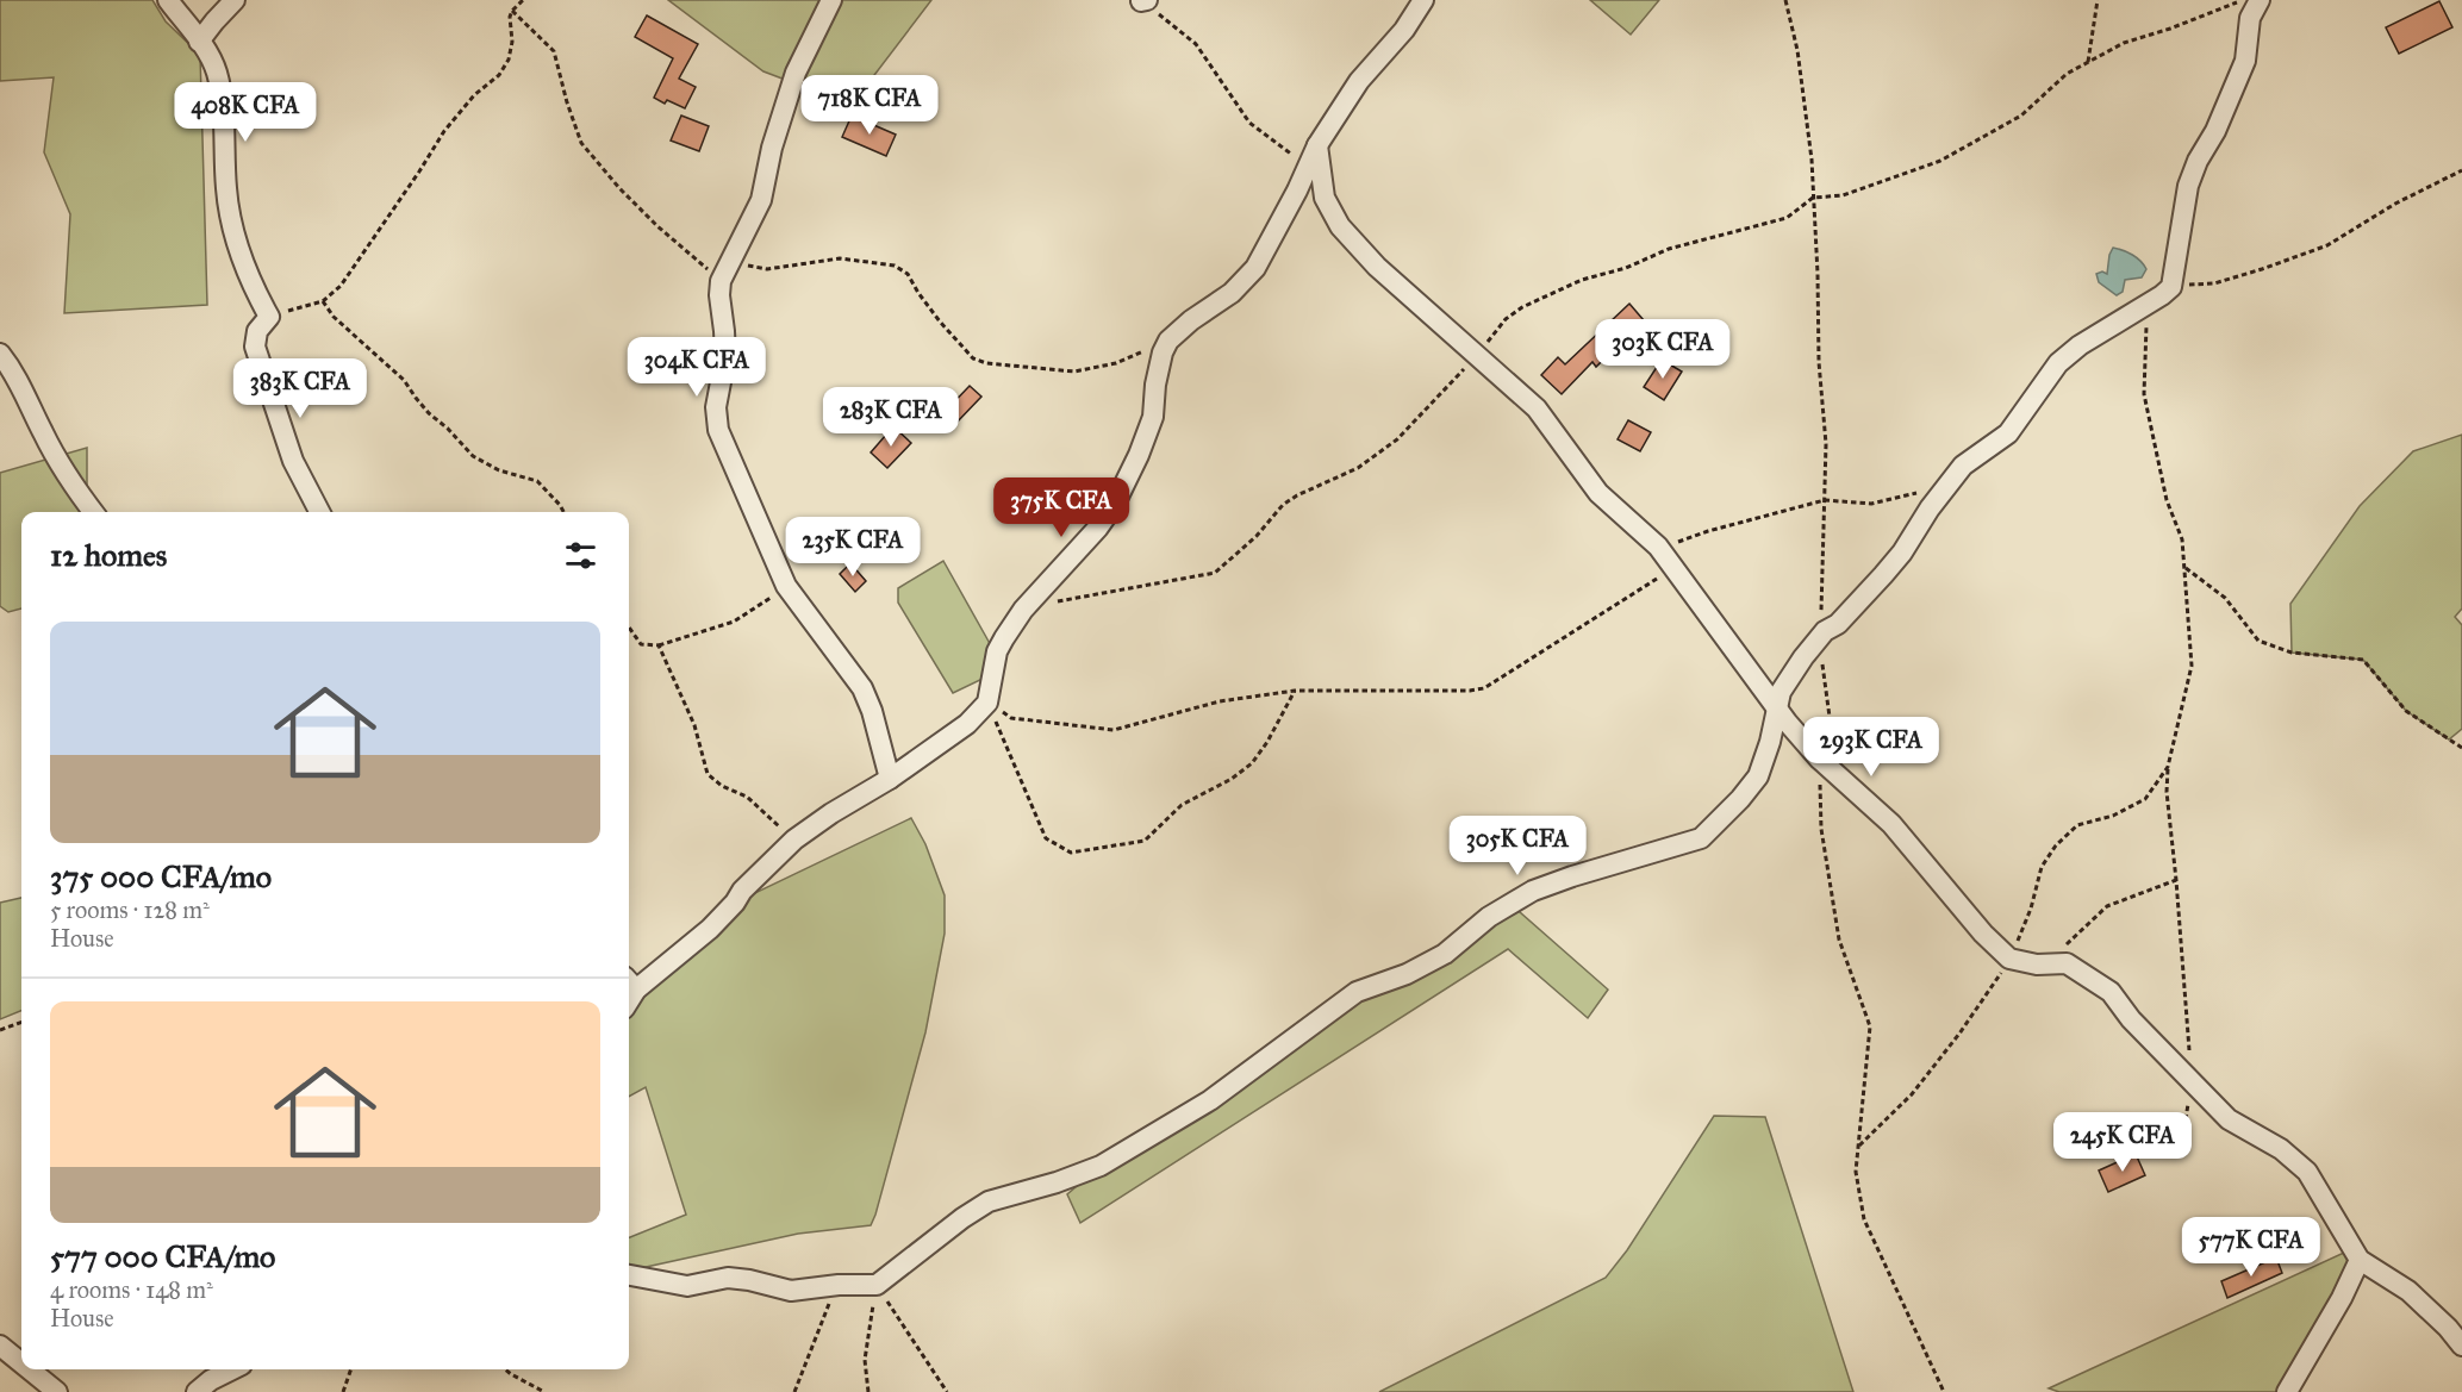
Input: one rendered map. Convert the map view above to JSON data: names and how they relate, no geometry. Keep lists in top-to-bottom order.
{
  "page": {
    "price": [
      "718K CFA",
      "408K CFA",
      "303K CFA",
      "304K CFA",
      "383K CFA",
      "283K CFA",
      "375K CFA",
      "235K CFA",
      "293K CFA",
      "305K CFA",
      "245K CFA",
      "577K CFA"
    ],
    "heading": "12 homes",
    "list": [
      {
        "name": "375 000 CFA/mo",
        "note": "5 rooms · 128 m² · House"
      },
      {
        "name": "577 000 CFA/mo",
        "note": "4 rooms · 148 m² · House"
      }
    ]
  }
}
